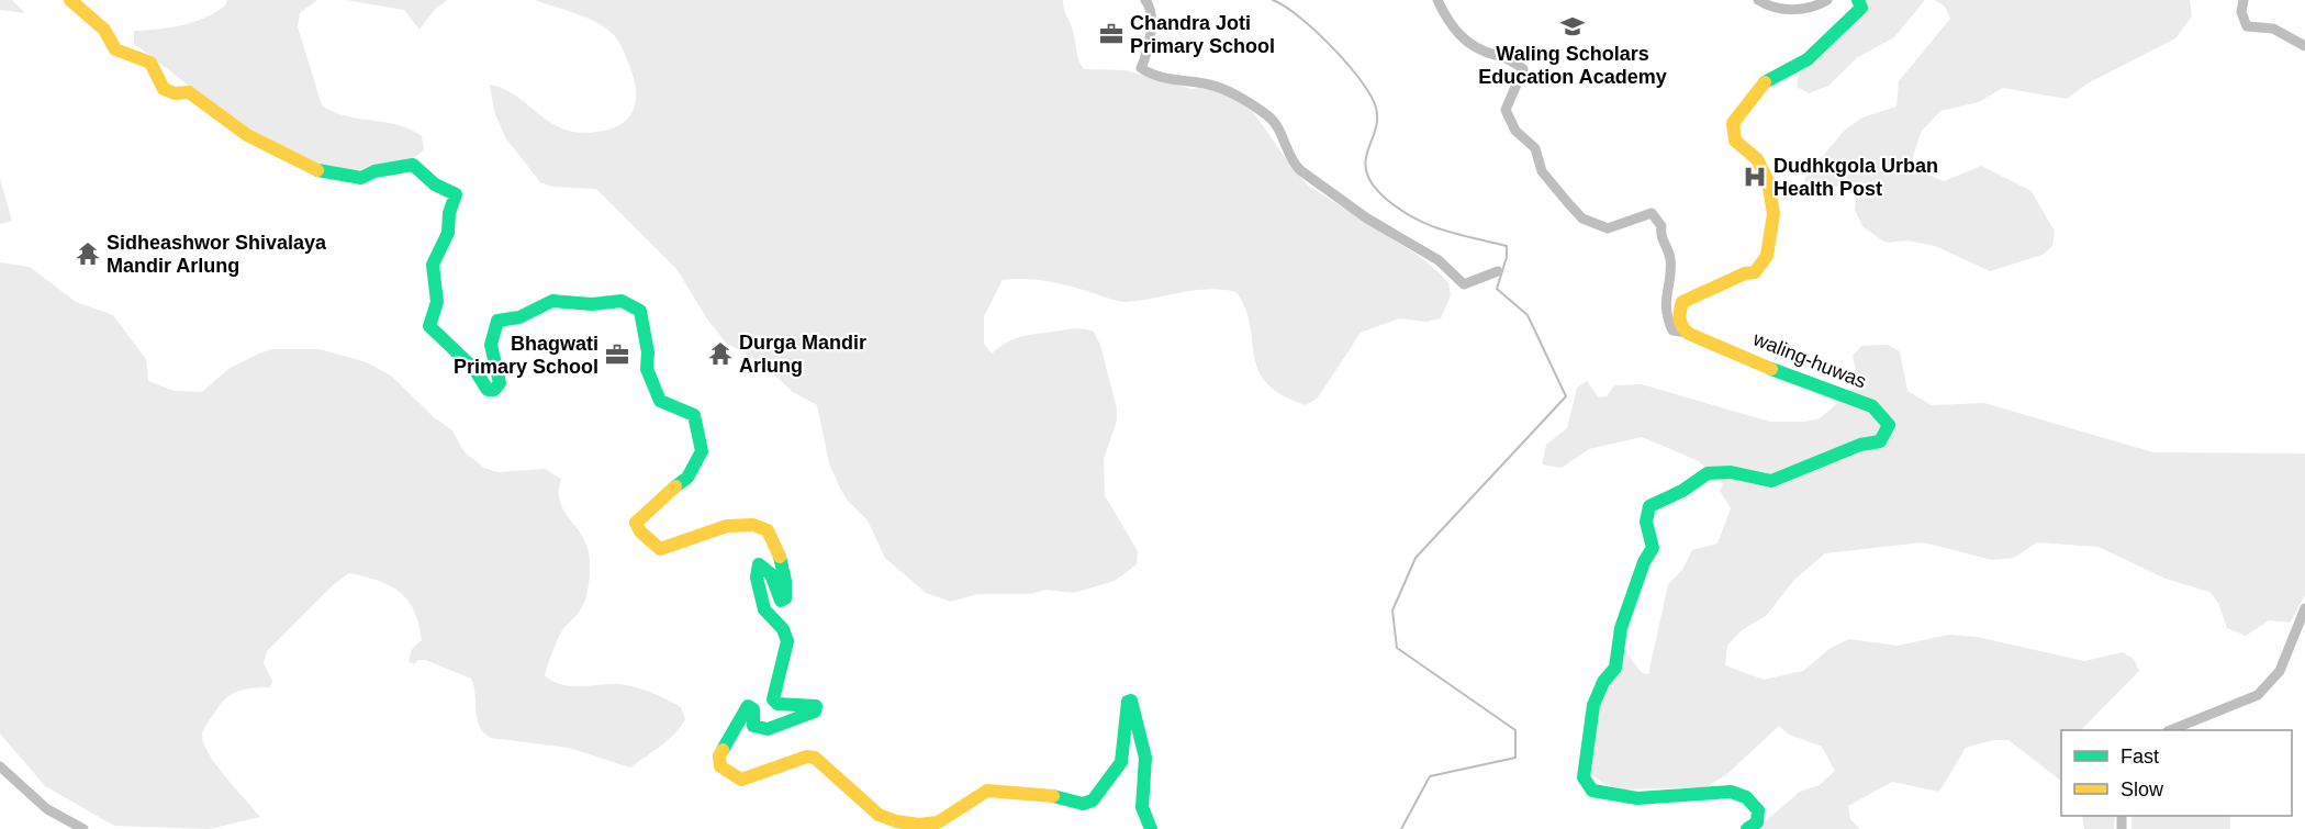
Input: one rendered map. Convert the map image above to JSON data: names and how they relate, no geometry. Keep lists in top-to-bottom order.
{
  "streets": {
    "street": ["waling-huwas"]
  },
  "places": {
    "school or university": ["Waling Scholars Education Academy"],
    "office": ["Chandra Joti Primary School", "Bhagwati Primary School"],
    "hospital": ["Dudhkgola Urban Health Post"],
    "temple": ["Sidheashwor Shivalaya Mandir Arlung", "Durga Mandir Arlung"]
  },
  "legend": ["Fast", "Slow"]
}
